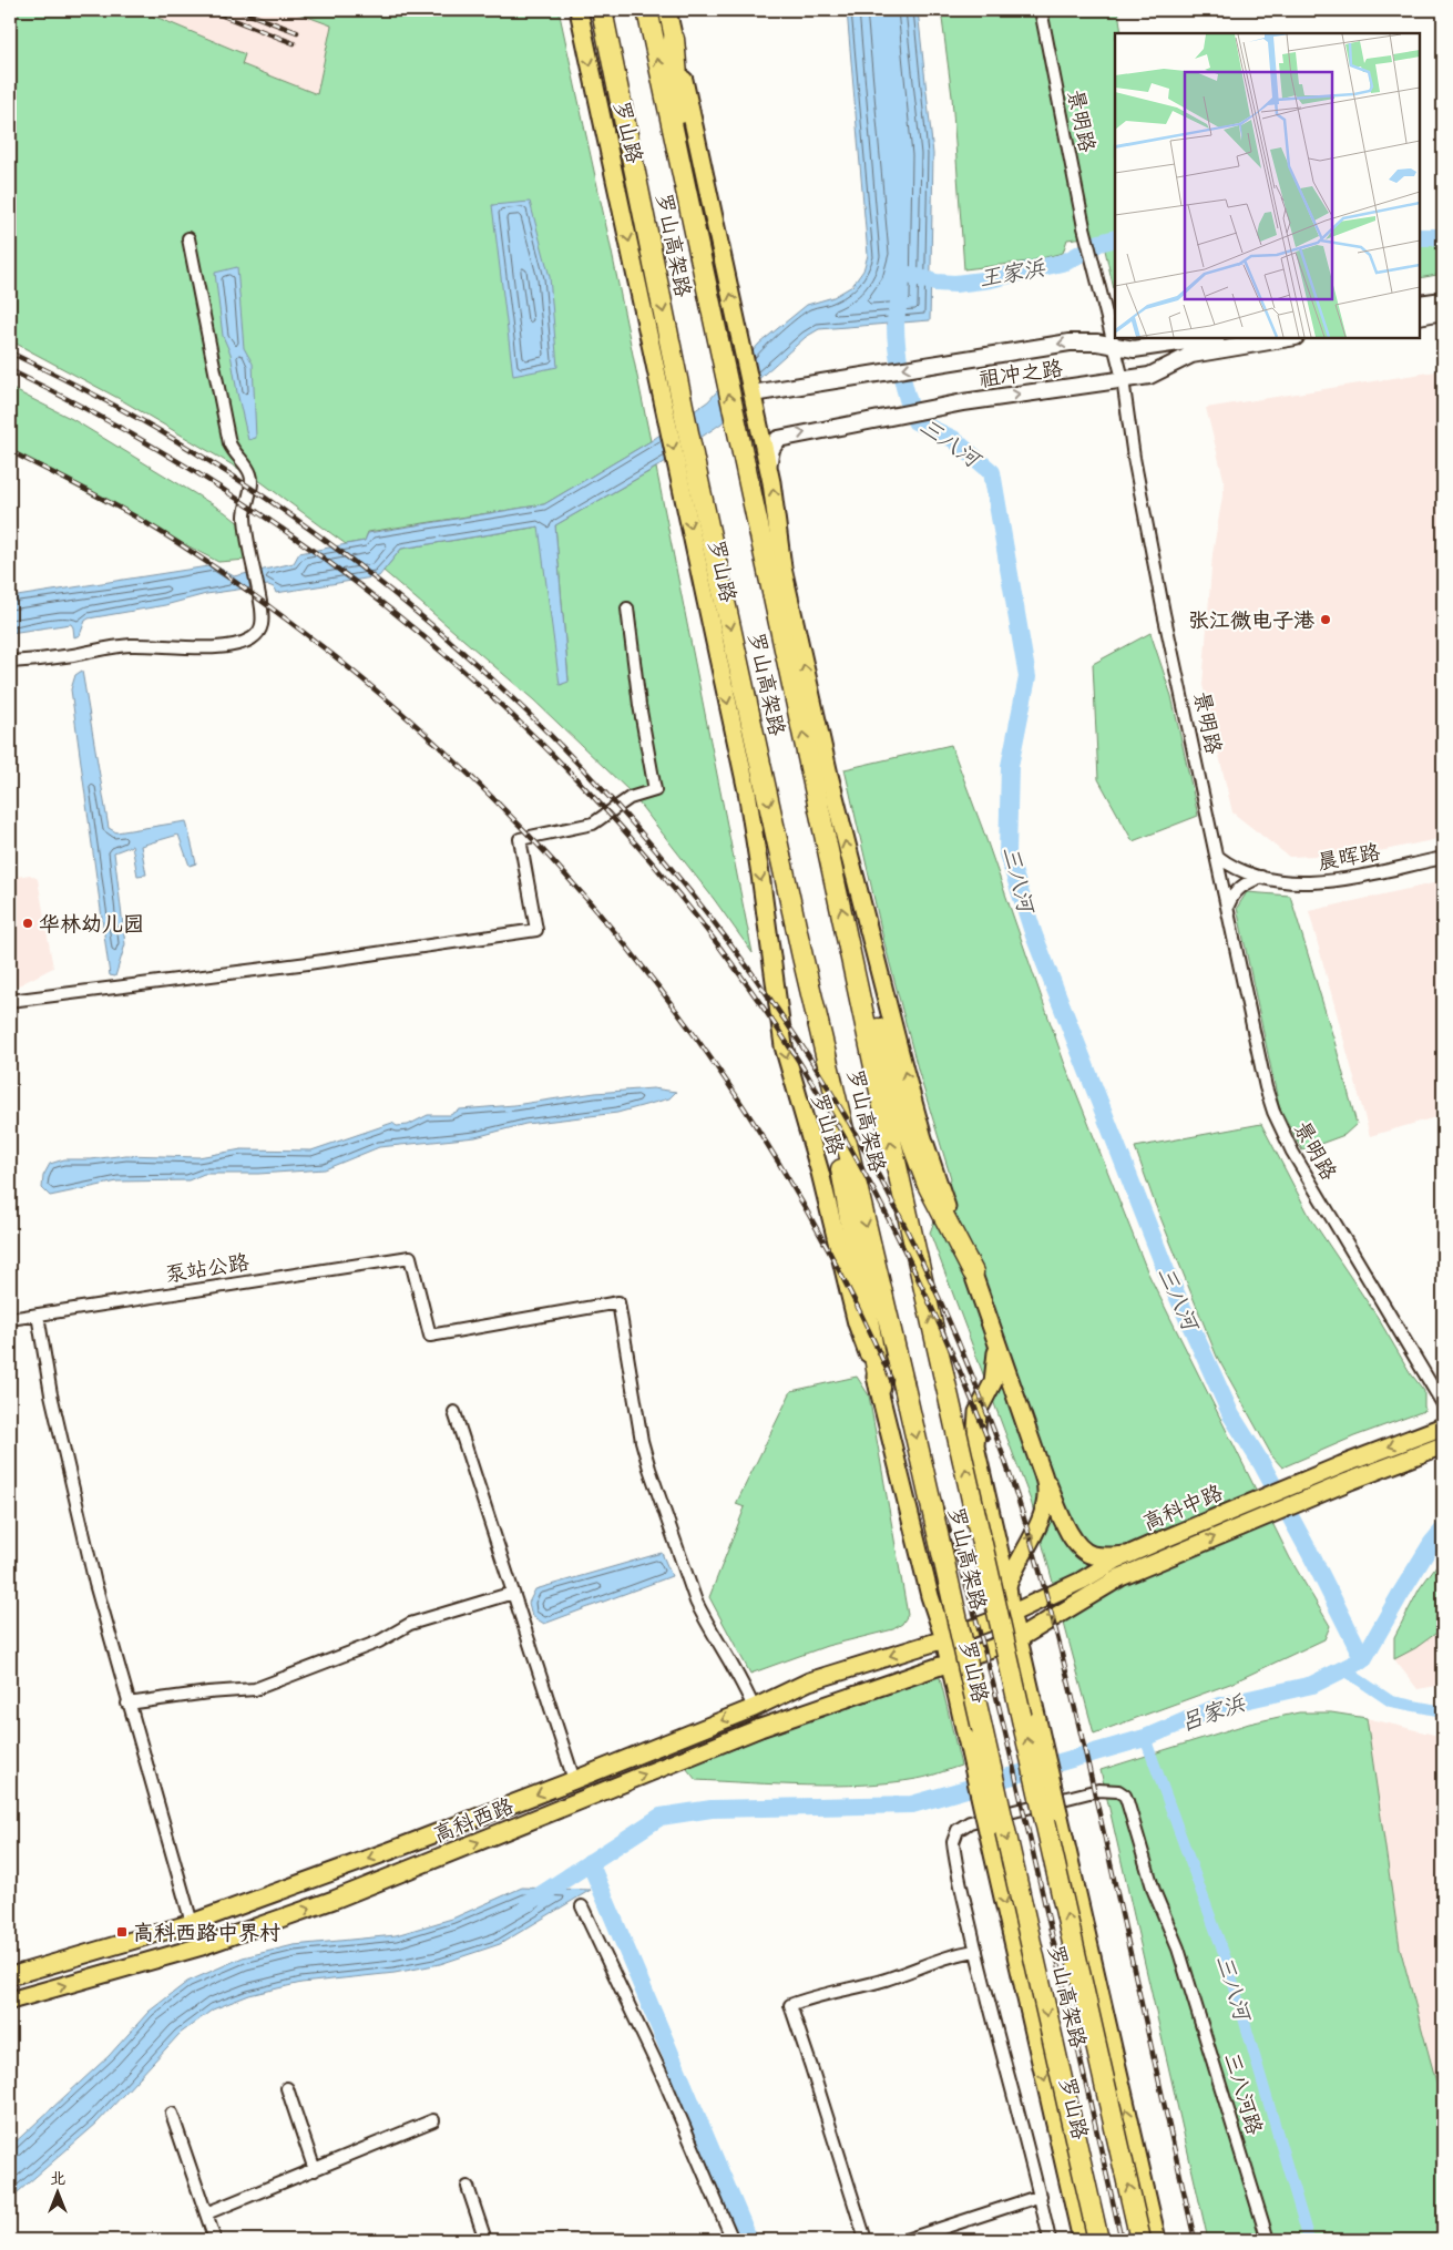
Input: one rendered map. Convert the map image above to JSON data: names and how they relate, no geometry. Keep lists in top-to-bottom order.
{
  "streets": {
    "highway": ["罗山高架路"],
    "main road": [
      "罗山路",
      "祖冲之路",
      "高科中路",
      "高科西路"
    ],
    "street": [
      "景明路",
      "晨晖路",
      "泵站公路",
      "三八河路"
    ]
  },
  "crossings": [
    ["景明路", "祖冲之路"],
    ["景明路", "晨晖路"],
    ["罗山路", "罗山高架路"],
    ["罗山路", "高科中路"],
    ["罗山路", "高科西路"],
    ["泵站公路", "高科西路"],
    ["高科中路", "高科西路"]
  ],
  "water": ["王家浜", "三八河", "吕家浜"],
  "places": {
    "other": ["张江微电子港", "华林幼儿园"],
    "transit": ["高科西路中界村"]
  },
  "north": "top"
}
